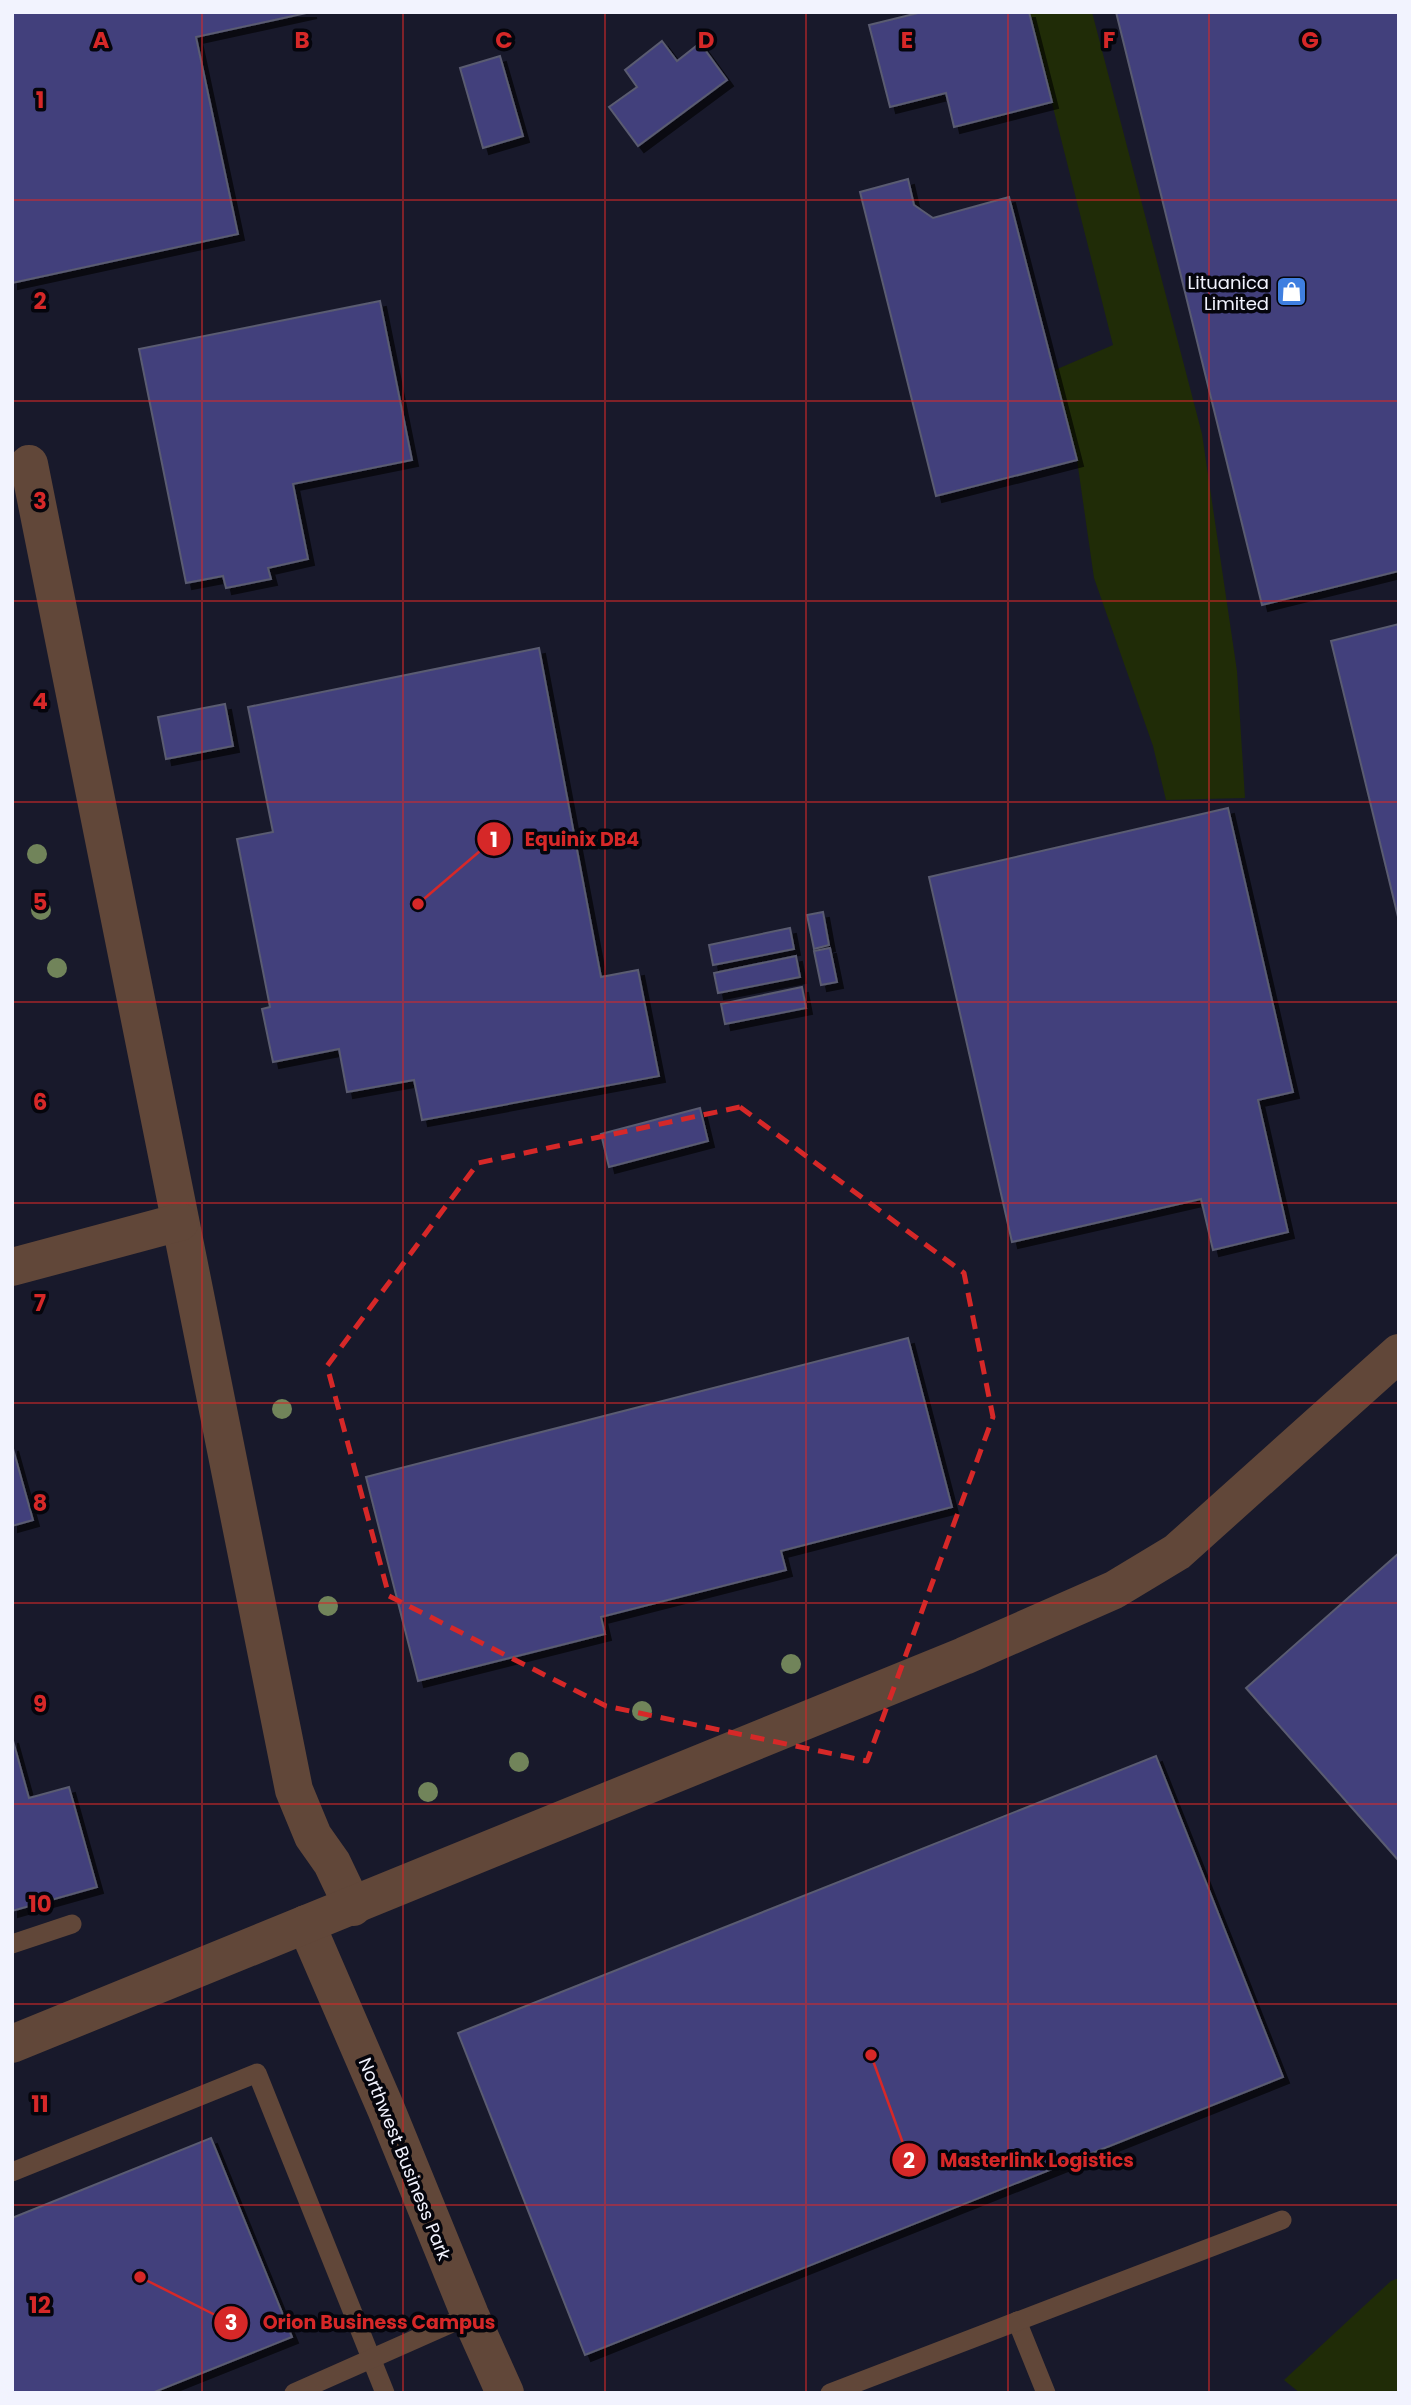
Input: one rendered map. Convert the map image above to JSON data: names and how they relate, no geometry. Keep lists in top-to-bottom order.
{
  "streets": {
    "street": ["Northwest Business Park"]
  },
  "places": {
    "shop": ["Lituanica Limited"],
    "other": ["Equinix DB4", "Masterlink Logistics", "Orion Business Campus"]
  },
  "grid": {
    "columns": [
      "A",
      "B",
      "C",
      "D",
      "E",
      "F",
      "G"
    ],
    "rows": [
      "1",
      "2",
      "3",
      "4",
      "5",
      "6",
      "7",
      "8",
      "9",
      "10",
      "11",
      "12"
    ]
  }
}
